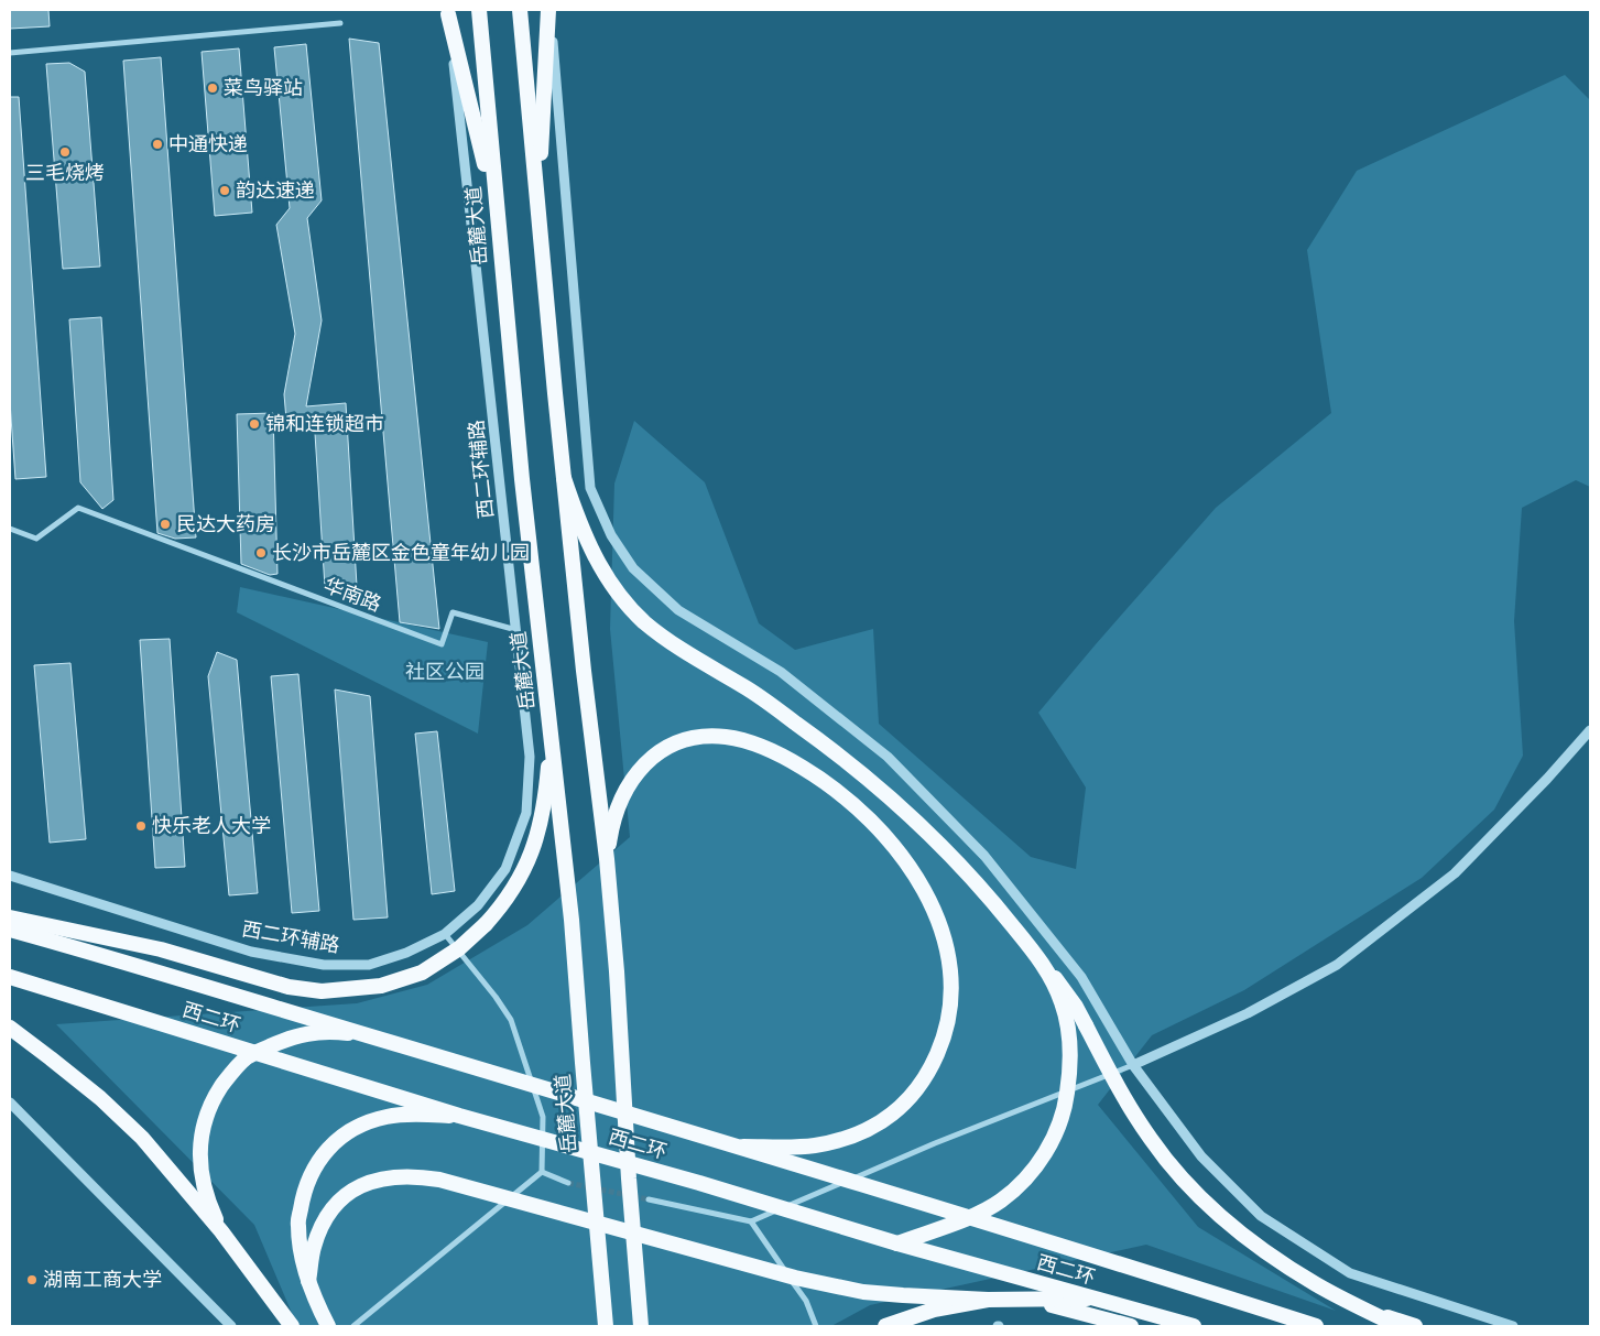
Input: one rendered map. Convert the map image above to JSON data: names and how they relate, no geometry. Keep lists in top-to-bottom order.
{
  "streets": {
    "highway": ["岳麓大道", "西二环"],
    "street": ["西二环辅路", "华南路"]
  },
  "crossings": [
    ["西二环辅路", "华南路"]
  ],
  "parks": ["社区公园"],
  "places": [
    "菜鸟驿站",
    "中通快递",
    "三毛烧烤",
    "韵达速递",
    "锦和连锁超市",
    "民达大药房",
    "长沙市岳麓区金色童年幼儿园",
    "快乐老人大学",
    "湖南工商大学"
  ]
}
